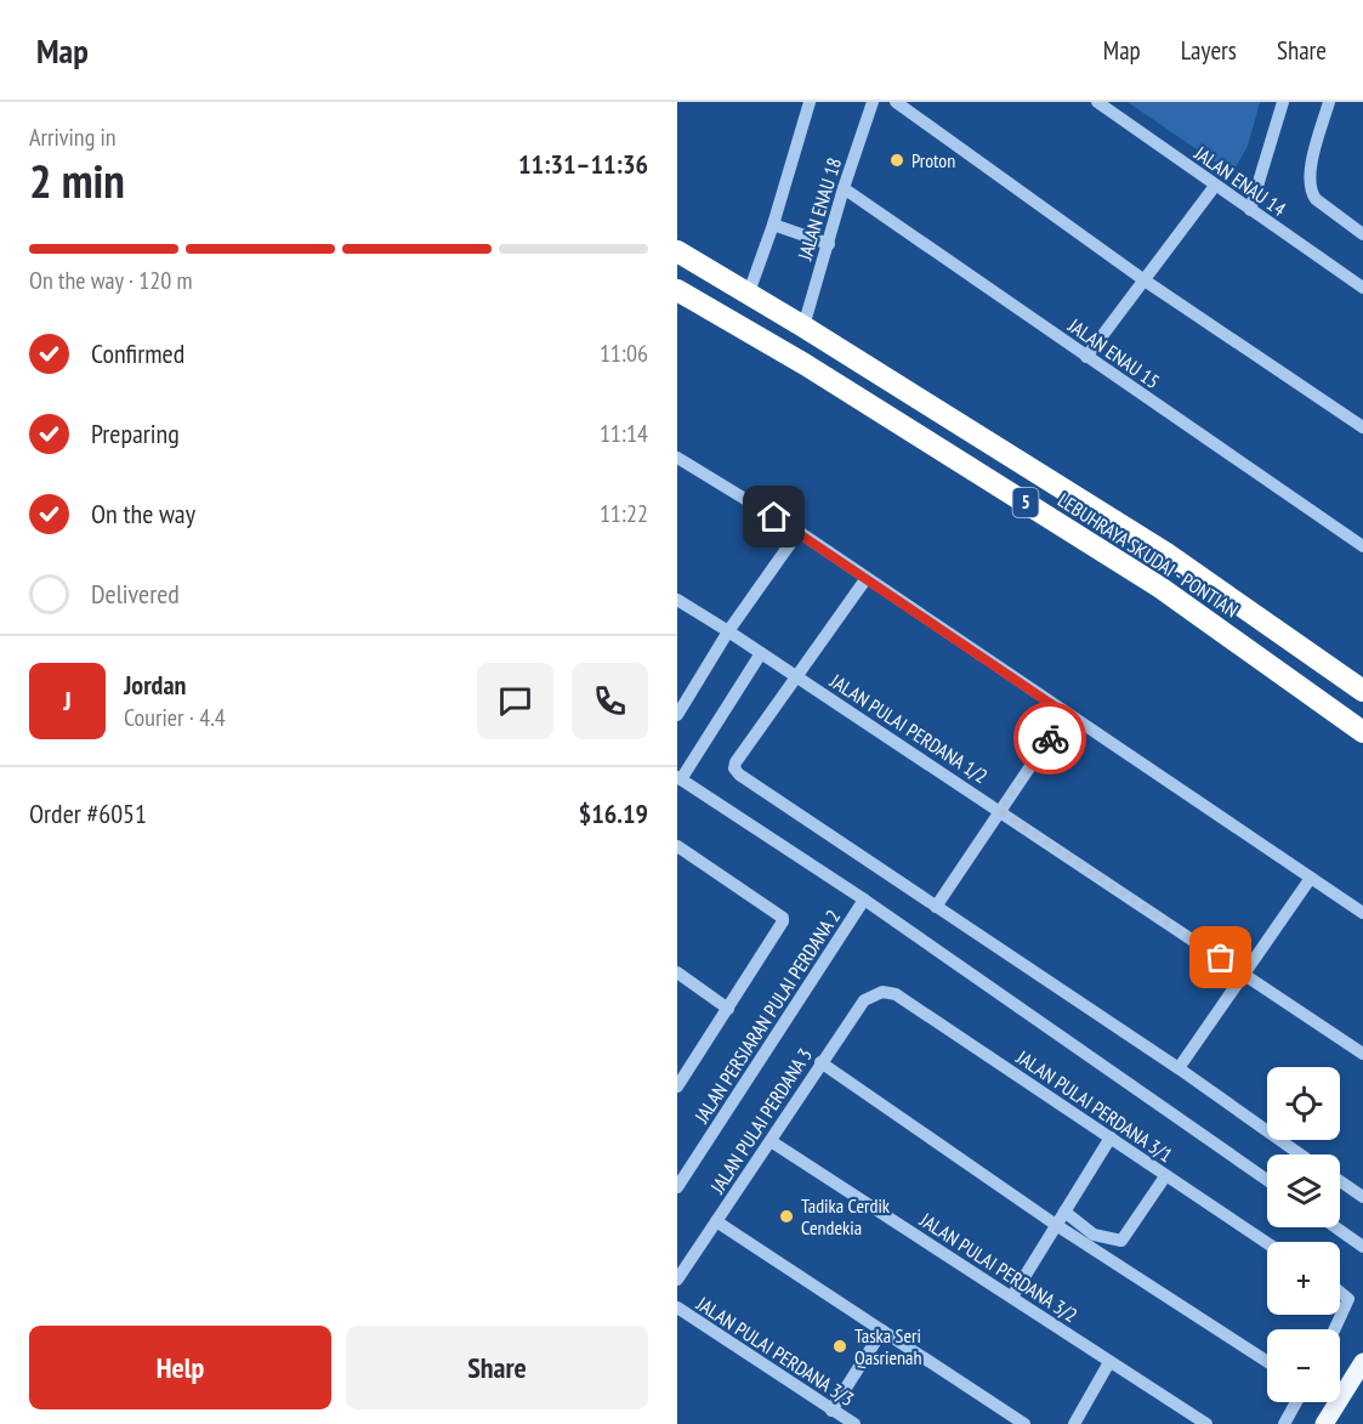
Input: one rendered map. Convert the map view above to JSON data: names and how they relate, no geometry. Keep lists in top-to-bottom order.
{
  "streets": {
    "highway": ["5", "LEBUHRAYA SKUDAI - PONTIAN"],
    "street": [
      "JALAN ENAU 14",
      "JALAN ENAU 18",
      "JALAN ENAU 15",
      "JALAN PULAI PERDANA 1/2",
      "JALAN PERSIARAN PULAI PERDANA 2",
      "JALAN PULAI PERDANA 3/1",
      "JALAN PULAI PERDANA 3",
      "JALAN PULAI PERDANA 3/2",
      "JALAN PULAI PERDANA 3/3"
    ]
  },
  "crossings": [
    ["JALAN ENAU 18", "JALAN ENAU 15"],
    ["JALAN ENAU 18", "LEBUHRAYA SKUDAI - PONTIAN"],
    ["JALAN PULAI PERDANA 3/1", "JALAN PULAI PERDANA 3"],
    ["JALAN PULAI PERDANA 3", "JALAN PULAI PERDANA 3/2"]
  ],
  "places": ["Proton", "Tadika Cerdik Cendekia", "Taska Seri Qasrienah"],
  "page": {
    "header": "Map",
    "nav": ["Map", "Layers", "Share"],
    "heading": ["2 min", "Arriving in", "11:31–11:36"],
    "panel": [
      "Jordan",
      "Courier · 4.4",
      "Order #6051",
      "$16.19"
    ],
    "bar": "On the way · 120 m",
    "list": [
      ["Confirmed", "11:06"],
      ["Preparing", "11:14"],
      ["On the way", "11:22"],
      "Delivered"
    ],
    "round": "J",
    "map_buttons": ["+", "−"],
    "buttons": ["Help", "Share"]
  }
}
